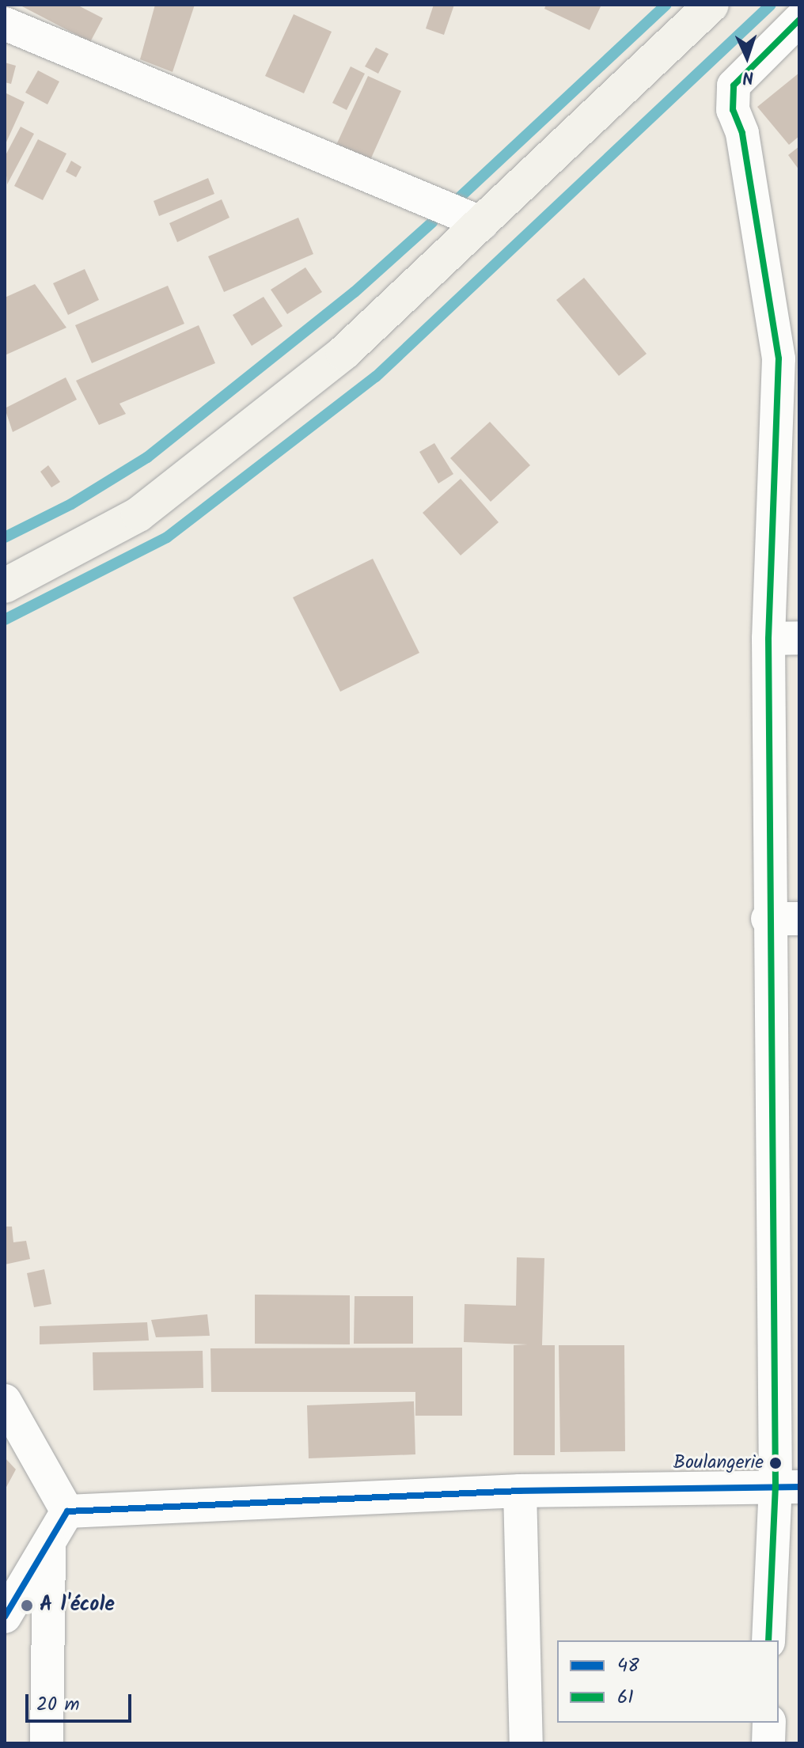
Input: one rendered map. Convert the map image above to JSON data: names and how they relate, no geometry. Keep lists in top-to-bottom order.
{
  "places": ["Boulangerie", "A l'école"],
  "lines": ["transit line 61", "transit line 48"],
  "legend": ["48", "61"],
  "scale_bar": "20 m",
  "north": "bottom"
}
